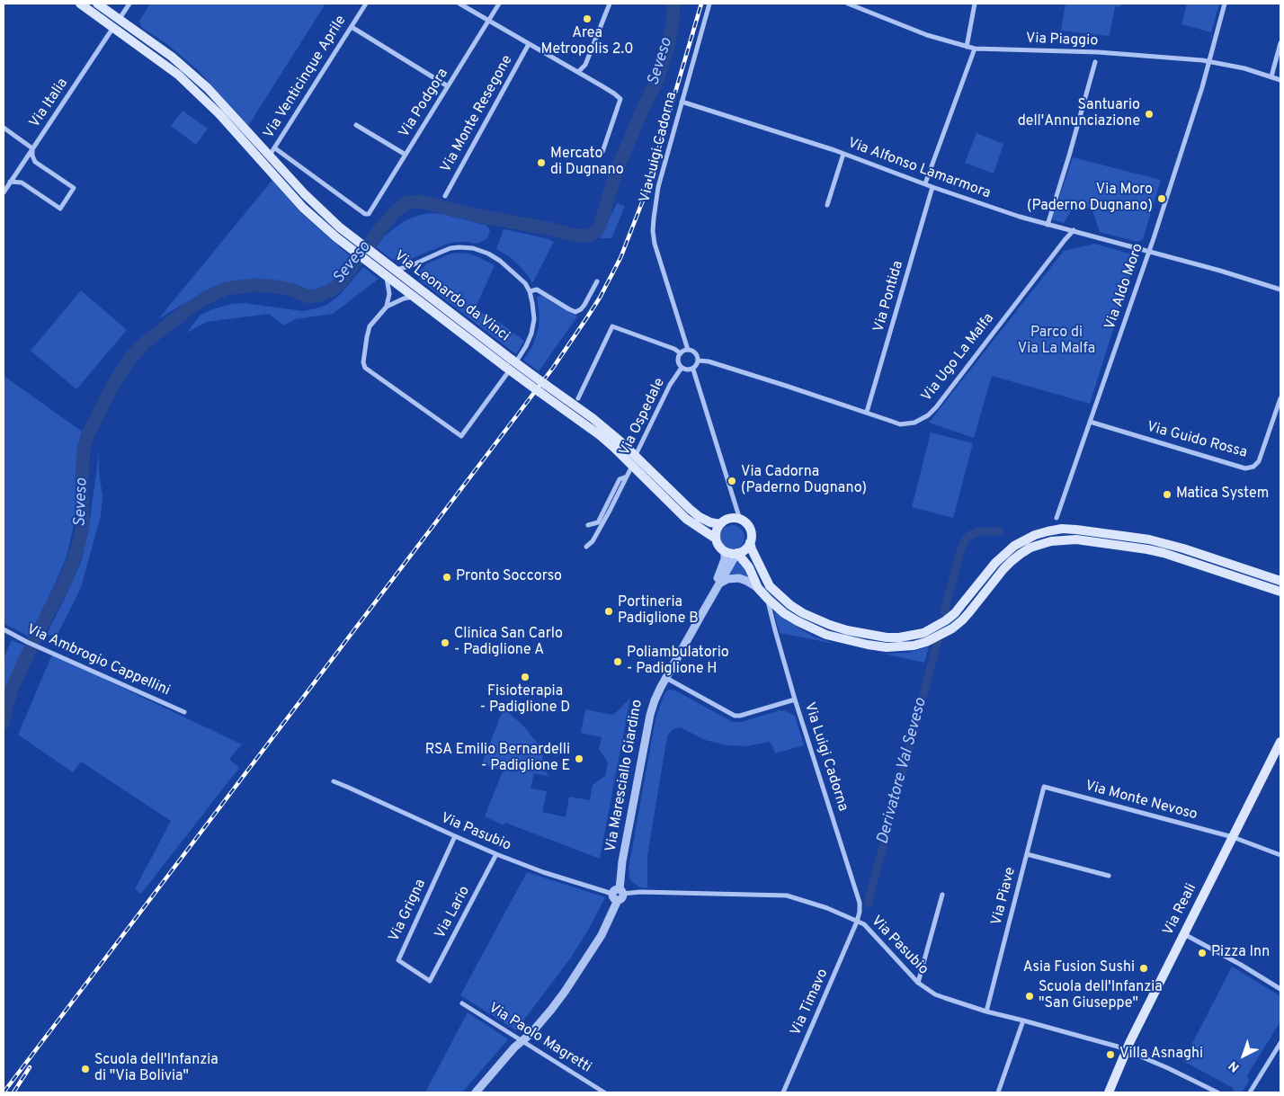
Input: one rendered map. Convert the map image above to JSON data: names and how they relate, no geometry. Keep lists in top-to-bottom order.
{
  "streets": {
    "main road": ["Via Leonardo da Vinci", "Via Reali"],
    "street": [
      "Via Piaggio",
      "Via Venticinque Aprile",
      "Via Italia",
      "Via Podgora",
      "Via Monte Resegone",
      "Via Luigi Cadorna",
      "Via Alfonso Lamarmora",
      "Via Aldo Moro",
      "Via Pontida",
      "Via Ugo La Malfa",
      "Via Ospedale",
      "Via Guido Rossa",
      "Via Ambrogio Cappellini",
      "Via Maresciallo Giardino",
      "Via Monte Nevoso",
      "Via Pasubio",
      "Via Piave",
      "Via Grigna",
      "Via Lario",
      "Via Timavo",
      "Via Paolo Magretti"
    ]
  },
  "crossings": [
    ["Via Piaggio", "Via Aldo Moro"],
    ["Via Venticinque Aprile", "Via Leonardo da Vinci"],
    ["Via Italia", "Via Leonardo da Vinci"],
    ["Via Podgora", "Via Leonardo da Vinci"],
    ["Via Luigi Cadorna", "Via Alfonso Lamarmora"],
    ["Via Luigi Cadorna", "Via Ugo La Malfa"],
    ["Via Luigi Cadorna", "Via Ospedale"],
    ["Via Luigi Cadorna", "Via Pasubio"],
    ["Via Luigi Cadorna", "Via Timavo"],
    ["Via Alfonso Lamarmora", "Via Aldo Moro"],
    ["Via Alfonso Lamarmora", "Via Pontida"],
    ["Via Alfonso Lamarmora", "Via Ugo La Malfa"],
    ["Via Aldo Moro", "Via Guido Rossa"],
    ["Via Leonardo da Vinci", "Via Ospedale"],
    ["Via Leonardo da Vinci", "Via Maresciallo Giardino"],
    ["Via Pontida", "Via Ugo La Malfa"],
    ["Via Ugo La Malfa", "Via Ospedale"],
    ["Via Maresciallo Giardino", "Via Pasubio"],
    ["Via Monte Nevoso", "Via Piave"],
    ["Via Monte Nevoso", "Via Reali"],
    ["Via Pasubio", "Via Piave"],
    ["Via Pasubio", "Via Reali"],
    ["Via Pasubio", "Via Grigna"],
    ["Via Pasubio", "Via Lario"],
    ["Via Pasubio", "Via Timavo"],
    ["Via Grigna", "Via Lario"]
  ],
  "water": ["Seveso", "Derivatore Val Seveso"],
  "parks": ["Parco di Via La Malfa"],
  "places": [
    "Area Metropolis 2.0",
    "Santuario dell'Annunciazione",
    "Mercato di Dugnano",
    "Via Moro (Paderno Dugnano)",
    "Via Cadorna (Paderno Dugnano)",
    "Matica System",
    "Pronto Soccorso",
    "Portineria Padiglione B",
    "Clinica San Carlo - Padiglione A",
    "Poliambulatorio - Padiglione H",
    "Fisioterapia - Padiglione D",
    "RSA Emilio Bernardelli - Padiglione E",
    "Pizza Inn",
    "Asia Fusion Sushi",
    "Scuola dell'Infanzia \"San Giuseppe\"",
    "Villa Asnaghi",
    "Scuola dell'Infanzia di \"Via Bolivia\""
  ],
  "north": "bottom left"
}
